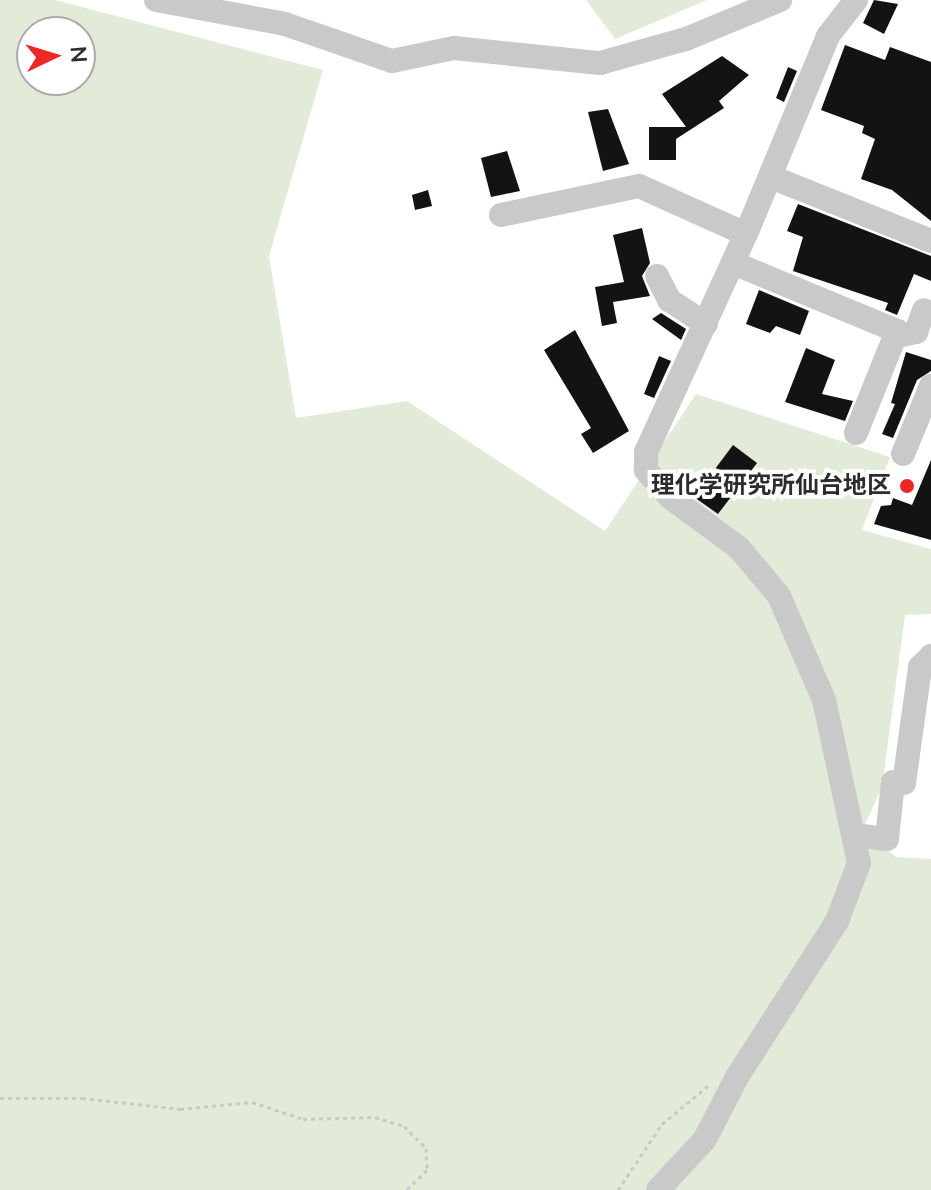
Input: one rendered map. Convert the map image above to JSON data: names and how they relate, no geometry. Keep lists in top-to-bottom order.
{
  "places": ["理化学研究所仙台地区"],
  "north": "right"
}
